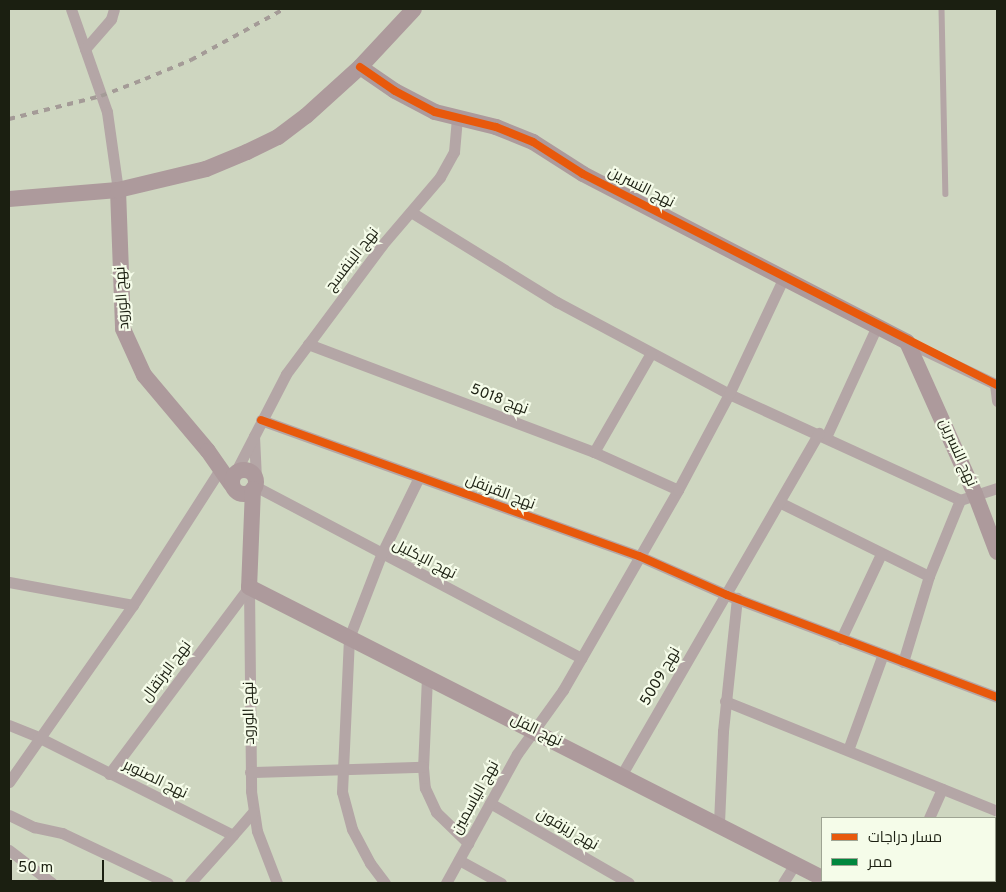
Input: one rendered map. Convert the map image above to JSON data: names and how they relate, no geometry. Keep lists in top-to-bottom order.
{
  "streets": {
    "street": [
      "نهج النسرين",
      "نهج البنفسج",
      "نهج الورود",
      "نهج 5018",
      "نهج القرنفل",
      "نهج الإكليل",
      "نهج البرتقال",
      "نهج 5009",
      "نهج الفل",
      "نهج الصنوبر",
      "نهج الياسمين",
      "نهج زيزفون"
    ]
  },
  "crossings": [
    ["نهج النسرين", "نهج البنفسج"],
    ["نهج النسرين", "نهج 5009"],
    ["نهج النسرين", "نهج الياسمين"],
    ["نهج البنفسج", "نهج الورود"],
    ["نهج البنفسج", "نهج 5018"],
    ["نهج البنفسج", "نهج القرنفل"],
    ["نهج البنفسج", "نهج الإكليل"],
    ["نهج البنفسج", "نهج الصنوبر"],
    ["نهج الورود", "نهج الإكليل"],
    ["نهج الورود", "نهج البرتقال"],
    ["نهج الورود", "نهج الفل"],
    ["نهج 5018", "نهج الياسمين"],
    ["نهج القرنفل", "نهج 5009"],
    ["نهج القرنفل", "نهج الياسمين"],
    ["نهج الإكليل", "نهج الياسمين"],
    ["نهج البرتقال", "نهج الفل"],
    ["نهج البرتقال", "نهج الصنوبر"],
    ["نهج 5009", "نهج الفل"],
    ["نهج الفل", "نهج الياسمين"],
    ["نهج الياسمين", "نهج زيزفون"]
  ],
  "legend": ["مسار دراجات", "ممر"],
  "scale_bar": "50 m"
}
